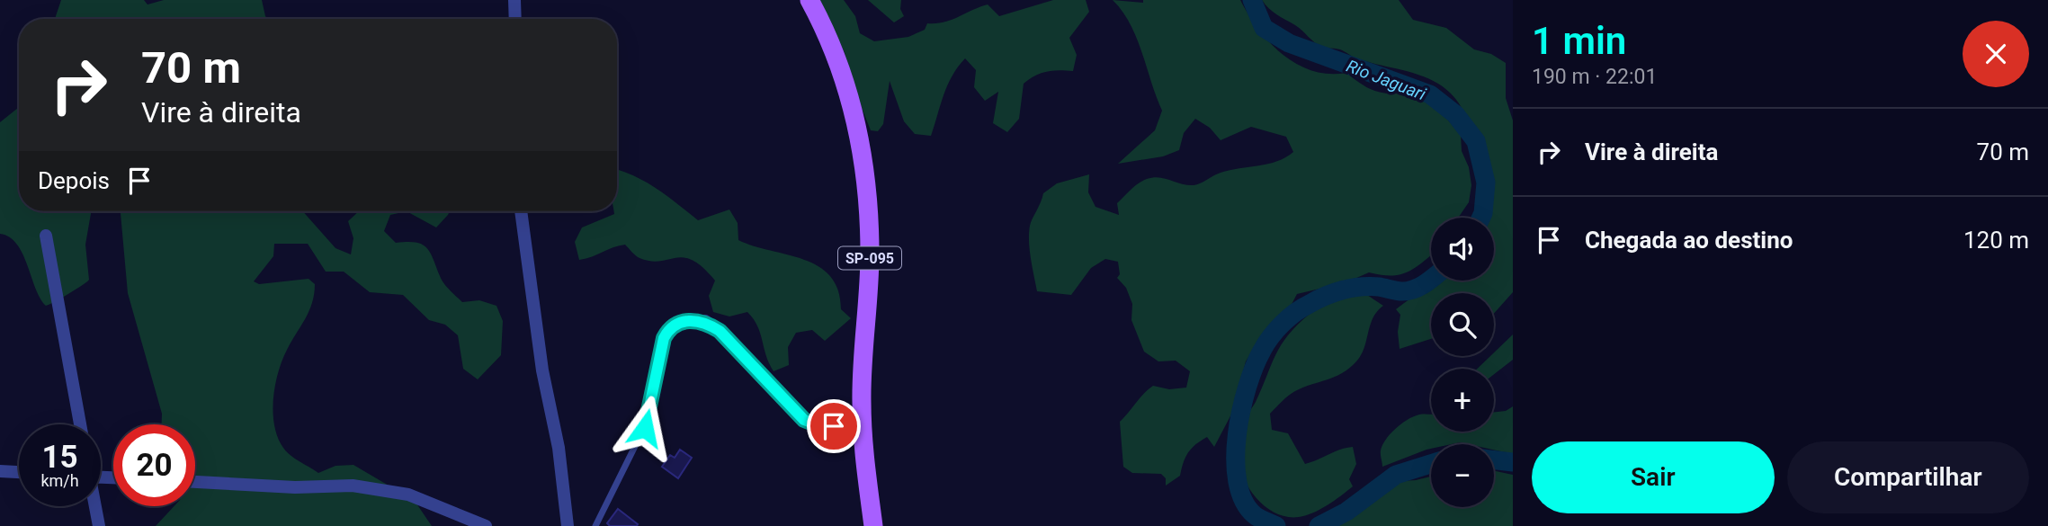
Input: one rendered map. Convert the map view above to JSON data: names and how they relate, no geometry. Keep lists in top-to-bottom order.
{
  "streets": {
    "main road": ["SP-095"]
  },
  "water": ["Rio Jaguari"],
  "page": {
    "heading": ["1 min", "190 m · 22:01"],
    "turn": ["70 m", "Vire à direita"],
    "list": [
      {
        "name": "Vire à direita",
        "value": "70 m"
      },
      {
        "name": "Chegada ao destino",
        "value": "120 m"
      }
    ],
    "then": "Depois",
    "map_buttons": ["+", "−"],
    "speed": "15 km/h",
    "limit": "20",
    "buttons": ["Sair", "Compartilhar"]
  }
}
